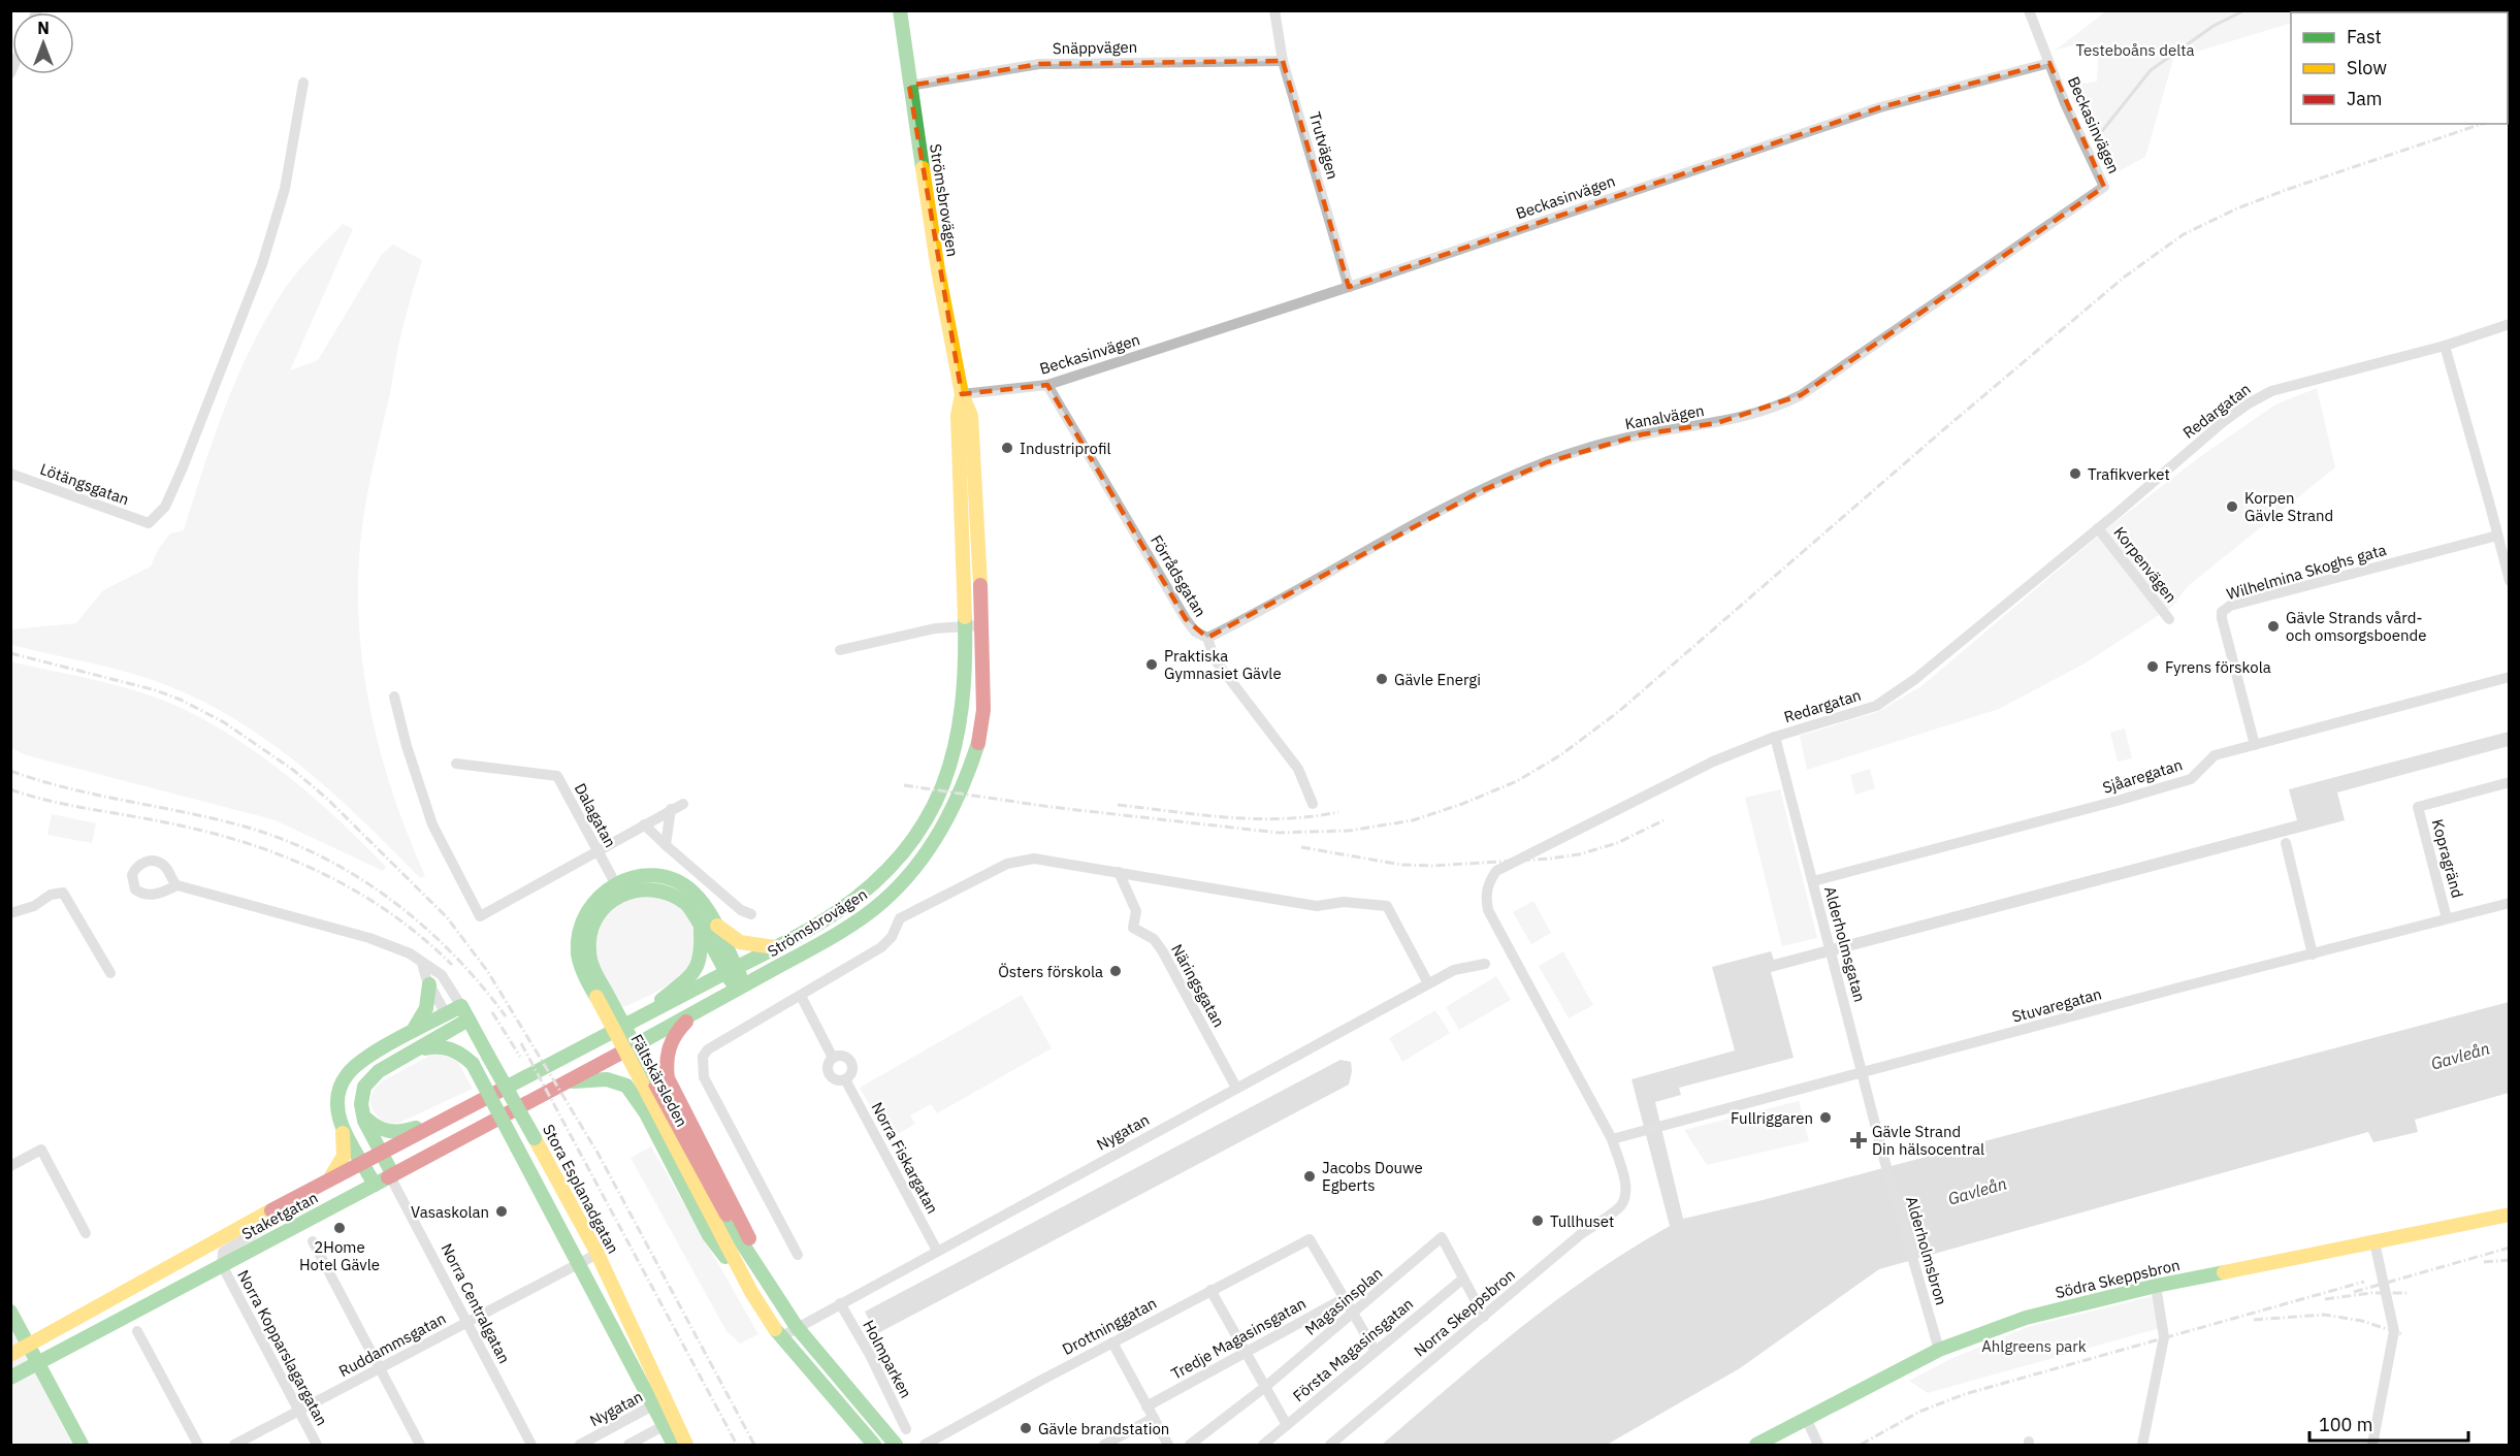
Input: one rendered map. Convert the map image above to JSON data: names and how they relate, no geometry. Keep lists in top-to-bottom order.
{
  "streets": {
    "main road": [
      "Strömsbrovägen",
      "Fältskärsleden",
      "Stora Esplanadgatan",
      "Staketgatan",
      "Södra Skeppsbron",
      "Norra Centralgatan"
    ],
    "street": [
      "Snäppvägen",
      "Beckasinvägen",
      "Trutvägen",
      "Redargatan",
      "Kanalvägen",
      "Lötängsgatan",
      "Korpenvägen",
      "Wilhelmina Skoghs gata",
      "Förrådsgatan",
      "Sjåaregatan",
      "Dalagatan",
      "Kopragränd",
      "Alderholmsgatan",
      "Näringsgatan",
      "Stuvaregatan",
      "Nygatan",
      "Norra Fiskargatan",
      "Alderholmsbron",
      "Magasinsplan",
      "Norra Skeppsbron",
      "Drottninggatan",
      "Tredje Magasinsgatan",
      "Ruddammsgatan",
      "Norra Kopparslagargatan",
      "Första Magasinsgatan",
      "Holmparken"
    ]
  },
  "crossings": [
    ["Snäppvägen", "Trutvägen"],
    ["Snäppvägen", "Strömsbrovägen"],
    ["Beckasinvägen", "Trutvägen"],
    ["Beckasinvägen", "Strömsbrovägen"],
    ["Beckasinvägen", "Kanalvägen"],
    ["Beckasinvägen", "Förrådsgatan"],
    ["Strömsbrovägen", "Staketgatan"],
    ["Redargatan", "Korpenvägen"],
    ["Redargatan", "Alderholmsgatan"],
    ["Redargatan", "Stuvaregatan"],
    ["Redargatan", "Norra Skeppsbron"],
    ["Kanalvägen", "Förrådsgatan"],
    ["Wilhelmina Skoghs gata", "Sjåaregatan"],
    ["Sjåaregatan", "Alderholmsgatan"],
    ["Dalagatan", "Fältskärsleden"],
    ["Kopragränd", "Stuvaregatan"],
    ["Alderholmsgatan", "Stuvaregatan"],
    ["Alderholmsgatan", "Alderholmsbron"],
    ["Näringsgatan", "Nygatan"],
    ["Fältskärsleden", "Nygatan"],
    ["Nygatan", "Norra Fiskargatan"],
    ["Nygatan", "Stora Esplanadgatan"],
    ["Nygatan", "Holmparken"],
    ["Stora Esplanadgatan", "Ruddammsgatan"],
    ["Staketgatan", "Norra Centralgatan"],
    ["Staketgatan", "Norra Kopparslagargatan"],
    ["Alderholmsbron", "Södra Skeppsbron"],
    ["Magasinsplan", "Första Magasinsgatan"],
    ["Norra Centralgatan", "Ruddammsgatan"],
    ["Drottninggatan", "Tredje Magasinsgatan"],
    ["Ruddammsgatan", "Norra Kopparslagargatan"]
  ],
  "water": ["Gavleån"],
  "parks": ["Testeboåns delta", "Ahlgreens park"],
  "places": {
    "other": [
      "Industriprofil",
      "Trafikverket",
      "Korpen Gävle Strand",
      "Gävle Strands vård- och omsorgsboende",
      "Praktiska Gymnasiet Gävle",
      "Fyrens förskola",
      "Gävle Energi",
      "Östers förskola",
      "Fullriggaren",
      "Jacobs Douwe Egberts",
      "Vasaskolan",
      "Tullhuset",
      "2Home Hotel Gävle",
      "Gävle brandstation"
    ],
    "health": ["Gävle Strand Din hälsocentral"]
  },
  "legend": ["Fast", "Slow", "Jam"],
  "scale_bar": "100 m",
  "north": "top"
}
